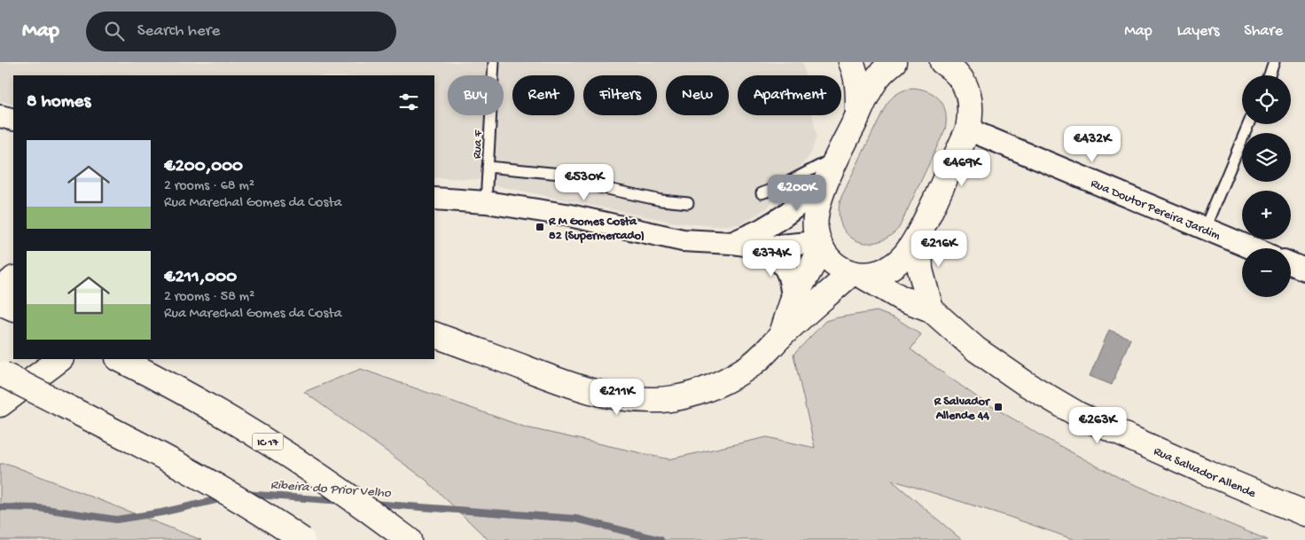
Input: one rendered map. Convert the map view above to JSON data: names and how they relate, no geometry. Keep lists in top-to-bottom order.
{
  "streets": {
    "main road": ["IC 17", "Rua Salvador Allende"],
    "street": ["Rua Doutor Pereira Jardim"],
    "lane": ["Rua F"]
  },
  "water": ["Ribeira do Prior Velho"],
  "places": {
    "transit": ["R M Gomes Costa 82 (Supermercado)", "R Salvador Allende 44"]
  },
  "page": {
    "header": "Map",
    "search": "Search here",
    "nav": ["Map", "Layers", "Share"],
    "map_buttons": ["+", "−"],
    "chip": [
      "Buy",
      "Rent",
      "Filters",
      "New",
      "Apartment"
    ],
    "heading": "8 homes",
    "price": [
      "€432K",
      "€469K",
      "€530K",
      "€200K",
      "€216K",
      "€374K",
      "€211K",
      "€263K"
    ],
    "list": [
      {
        "name": "€200,000",
        "note": "2 rooms · 68 m² · Rua Marechal Gomes da Costa"
      },
      {
        "name": "€211,000",
        "note": "2 rooms · 58 m² · Rua Marechal Gomes da Costa"
      }
    ]
  }
}
